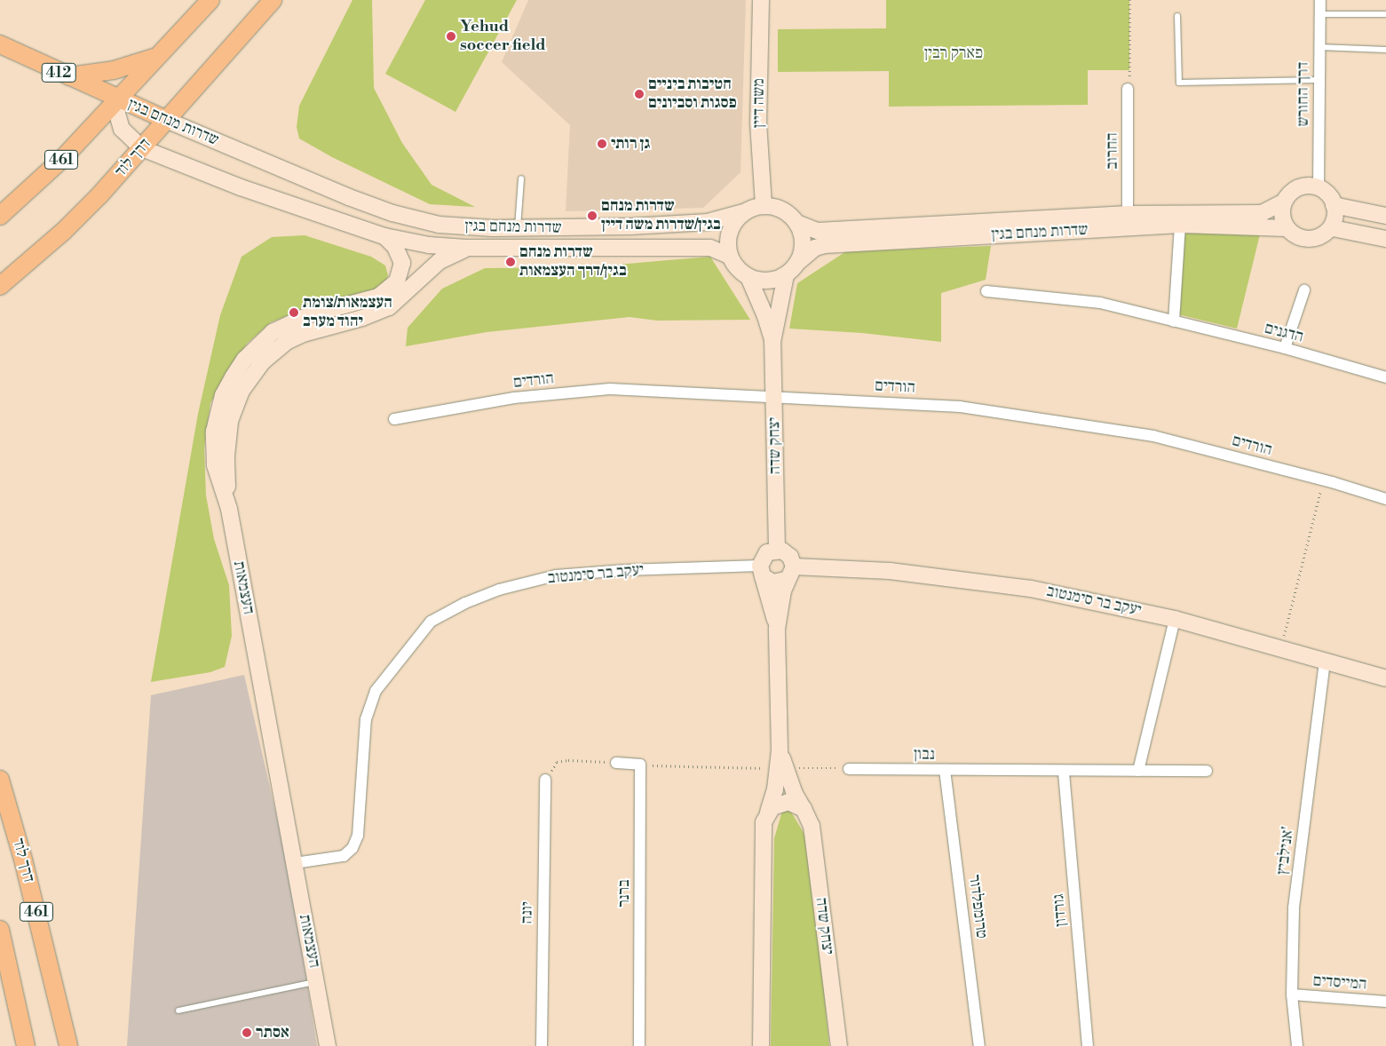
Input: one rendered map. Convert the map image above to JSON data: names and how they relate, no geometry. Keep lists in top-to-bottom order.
{
  "streets": {
    "main road": [
      "412",
      "שדרות מנחם בגין",
      "דרך לוד",
      "461"
    ],
    "street": [
      "דרך החורש",
      "משה דיין",
      "החרוב",
      "הדגנים",
      "הורדים",
      "יצחק שדה",
      "יעקב בר סימנטוב",
      "העצמאות",
      "נבון",
      "אנילביץ'",
      "ברנר",
      "טרומפלדור",
      "גורדון",
      "יונה",
      "המייסדים"
    ]
  },
  "crossings": [
    ["412", "שדרות מנחם בגין"],
    ["412", "461"],
    ["דרך החורש", "שדרות מנחם בגין"],
    ["משה דיין", "שדרות מנחם בגין"],
    ["משה דיין", "יצחק שדה"],
    ["שדרות מנחם בגין", "החרוב"],
    ["שדרות מנחם בגין", "דרך לוד"],
    ["שדרות מנחם בגין", "461"],
    ["שדרות מנחם בגין", "יצחק שדה"],
    ["שדרות מנחם בגין", "העצמאות"],
    ["הורדים", "יצחק שדה"],
    ["יצחק שדה", "יעקב בר סימנטוב"],
    ["יעקב בר סימנטוב", "העצמאות"],
    ["יעקב בר סימנטוב", "אנילביץ'"],
    ["נבון", "טרומפלדור"],
    ["נבון", "גורדון"],
    ["אנילביץ'", "המייסדים"]
  ],
  "parks": ["פארק רבין"],
  "places": [
    "Yehud soccer field",
    "חטיבות ביניים פסגות וסביונים",
    "גן רותי",
    "שדרות מנחם בגין/שדרות משה דיין",
    "שדרות מנחם בגין/דרך העצמאות",
    "העצמאות/צומת יהוד מערב",
    "אסתר"
  ]
}
